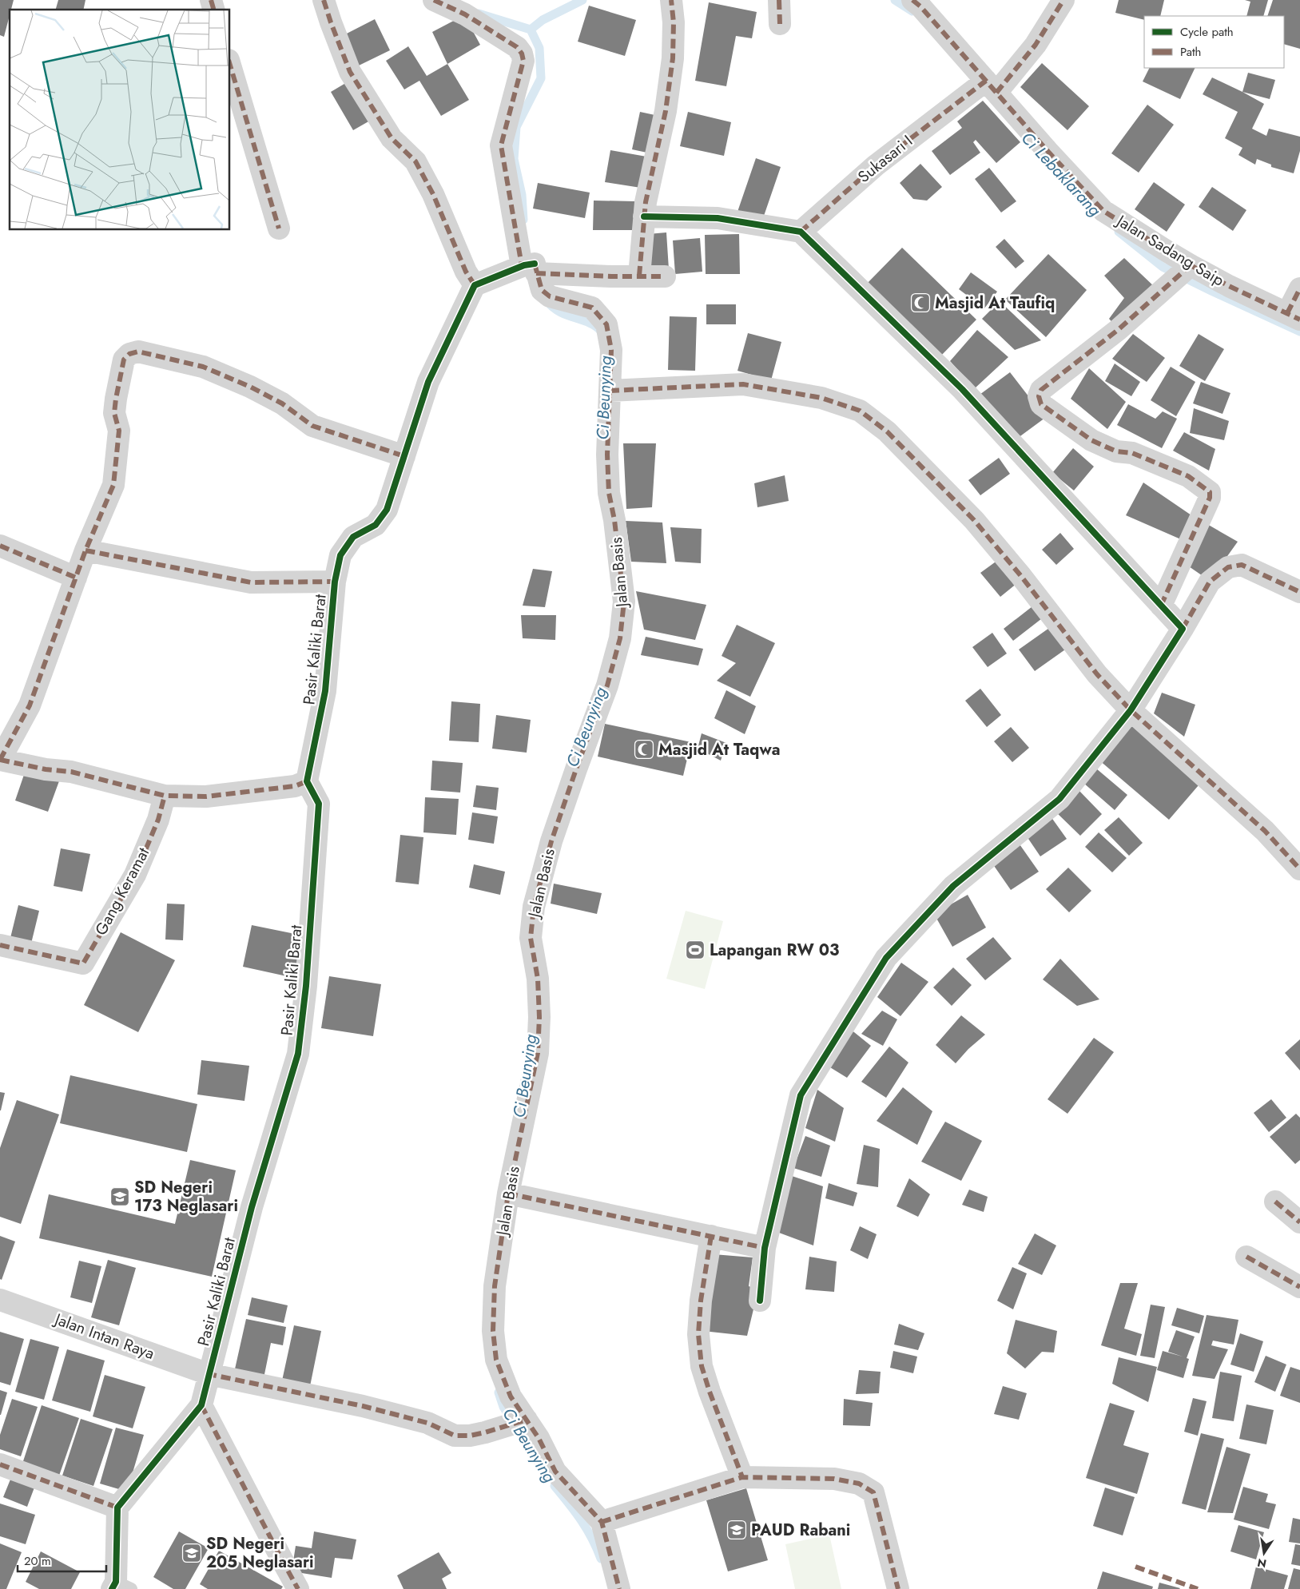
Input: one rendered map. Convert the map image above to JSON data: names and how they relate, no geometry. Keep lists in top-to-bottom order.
{
  "streets": {
    "street": [
      "Sukasari I",
      "Jalan Sadang Saip",
      "Jalan Basis",
      "Pasir Kaliki Barat",
      "Gang Keramat",
      "Jalan Intan Raya"
    ]
  },
  "crossings": [
    ["Sukasari I", "Jalan Sadang Saip"],
    ["Jalan Basis", "Jalan Intan Raya"],
    ["Pasir Kaliki Barat", "Jalan Intan Raya"]
  ],
  "water": ["Ci Lebaklarang", "Ci Beunying"],
  "places": {
    "mosque": ["Masjid At Taufiq", "Masjid At Taqwa"],
    "sports": ["Lapangan RW 03"],
    "school or university": ["SD Negeri 173 Neglasari", "PAUD Rabani", "SD Negeri 205 Neglasari"]
  },
  "legend": ["Cycle path", "Path"],
  "scale_bar": "20 m",
  "north": "bottom"
}
